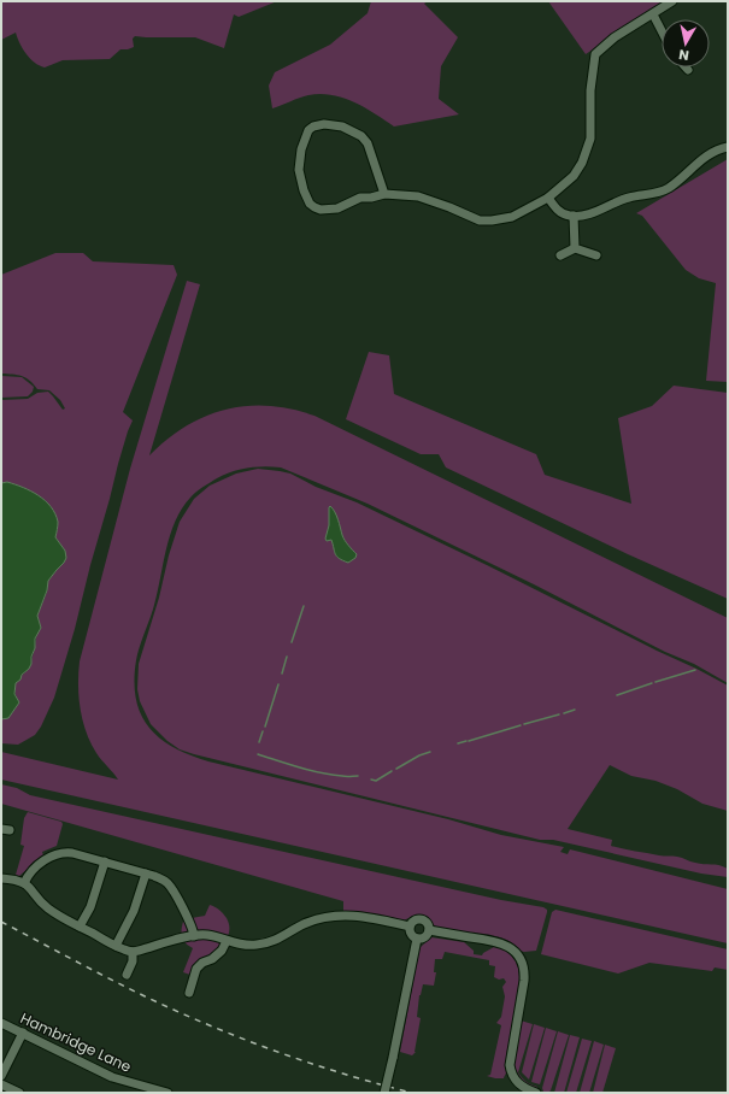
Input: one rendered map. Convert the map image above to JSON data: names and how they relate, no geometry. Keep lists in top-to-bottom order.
{
  "streets": {
    "street": ["Hambridge Lane"]
  },
  "north": "bottom"
}
